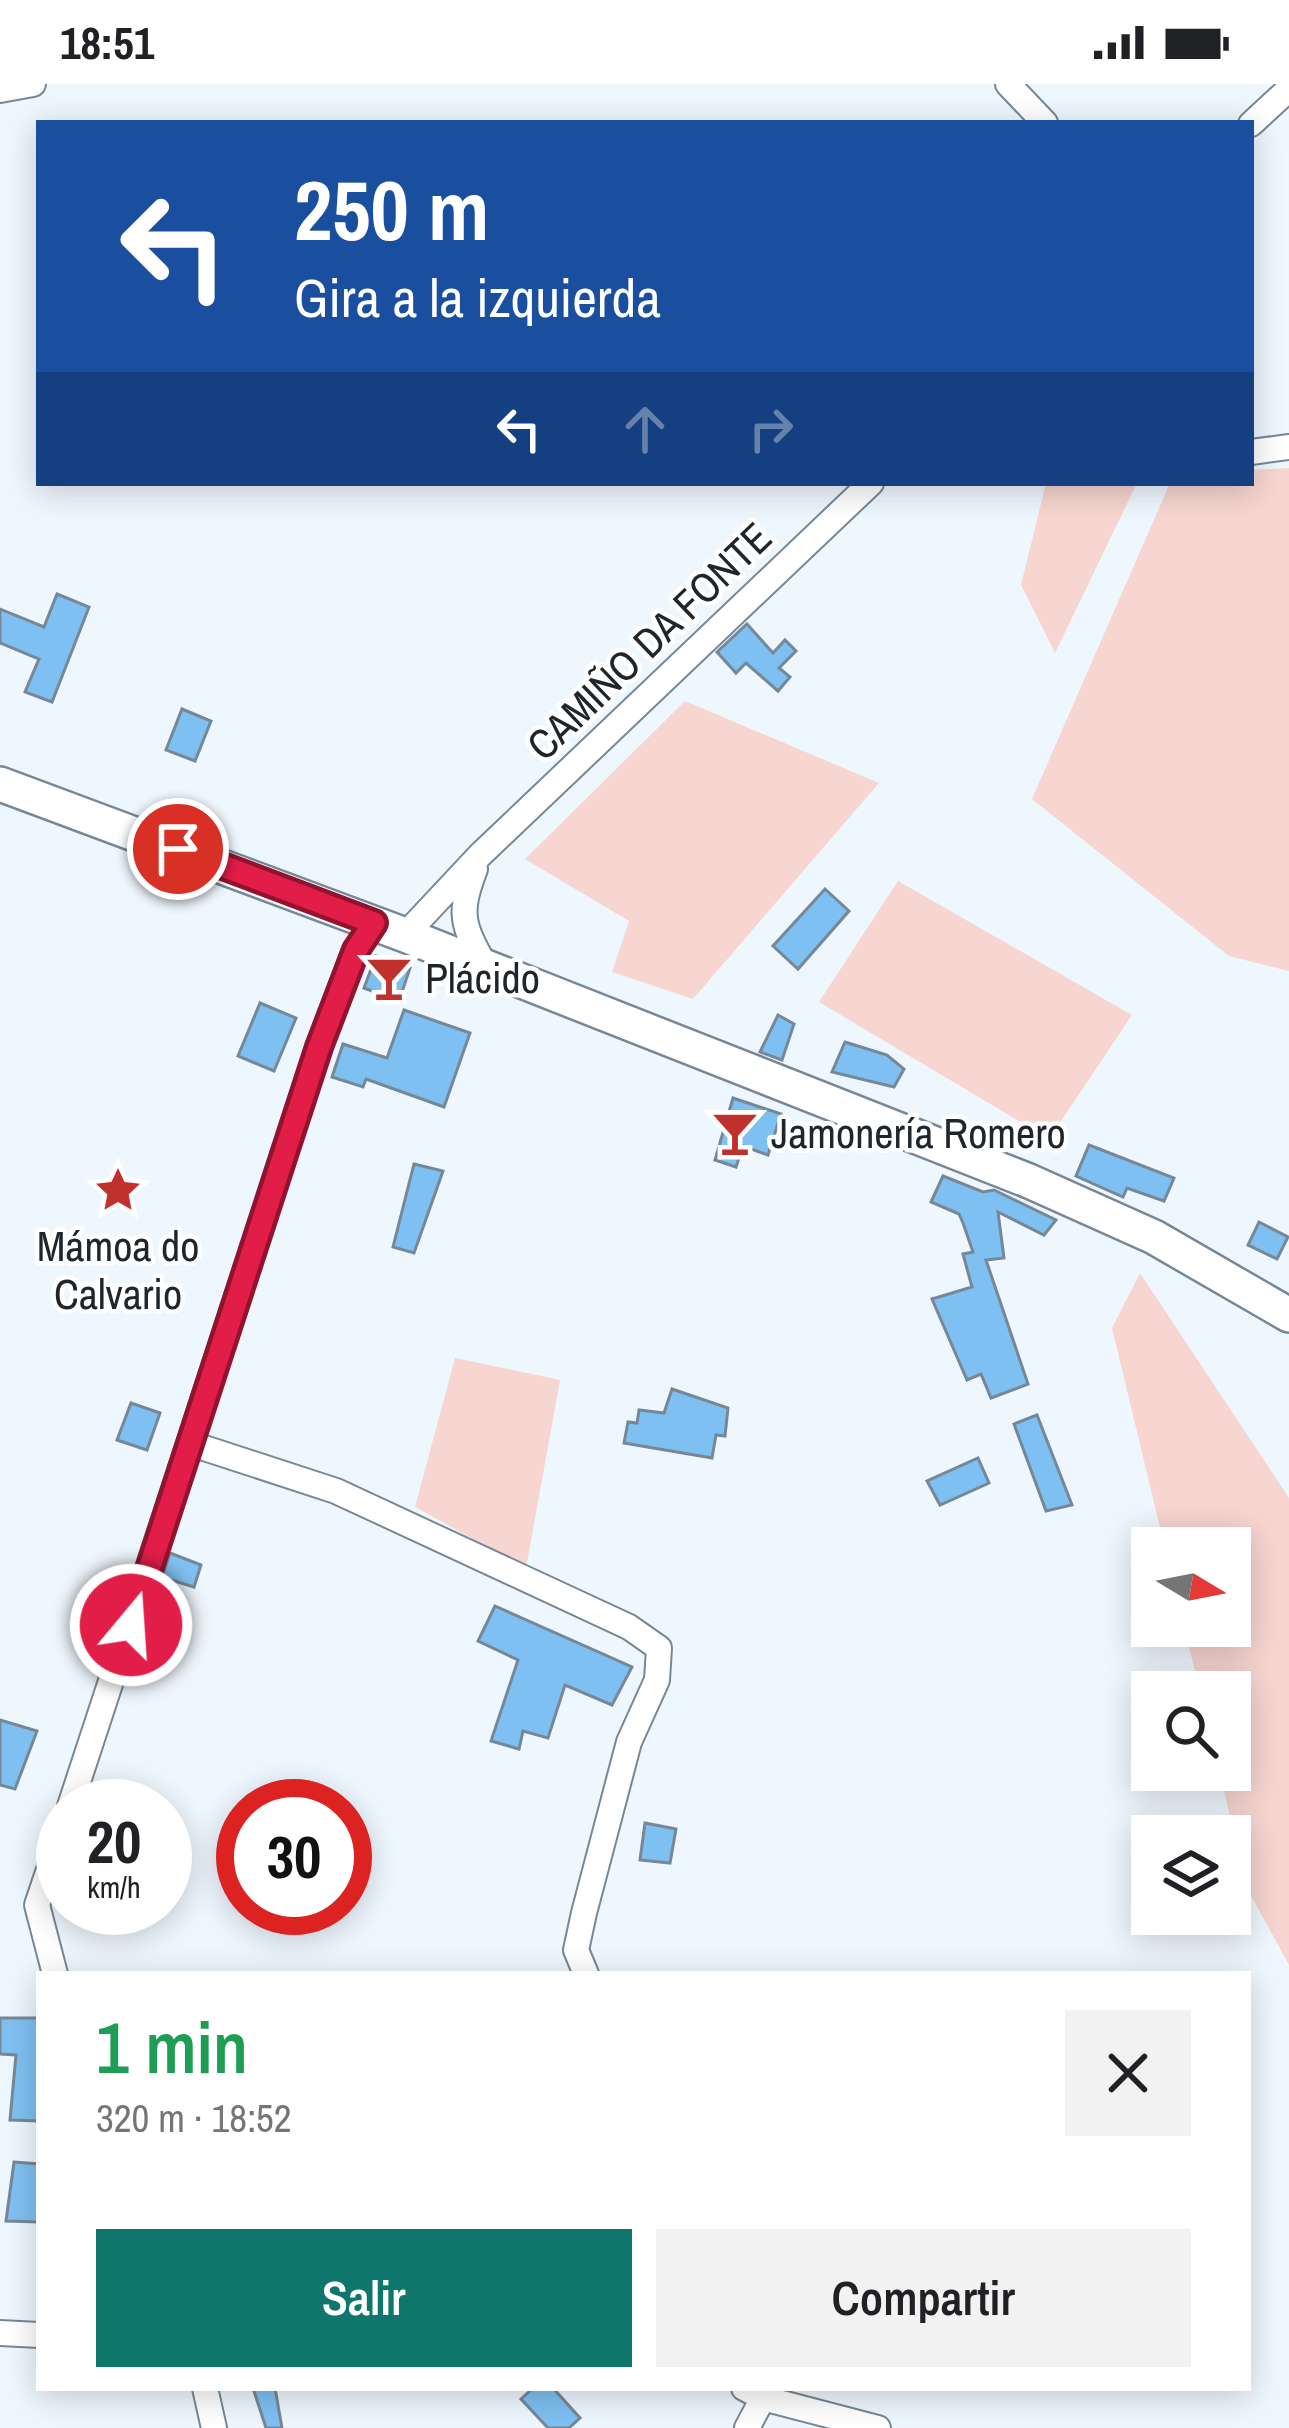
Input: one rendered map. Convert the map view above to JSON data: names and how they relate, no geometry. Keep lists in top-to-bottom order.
{
  "streets": {
    "street": ["CAMIÑO DA FONTE"]
  },
  "places": {
    "bar": ["Plácido", "Jamonería Romero"],
    "place": ["Mámoa do Calvario"]
  },
  "north": "right",
  "page": {
    "status": "18:51",
    "turn": ["250 m", "Gira a la izquierda"],
    "speed": "20 km/h",
    "limit": "30",
    "heading": ["1 min", "320 m · 18:52"],
    "buttons": ["Salir", "Compartir"]
  }
}
